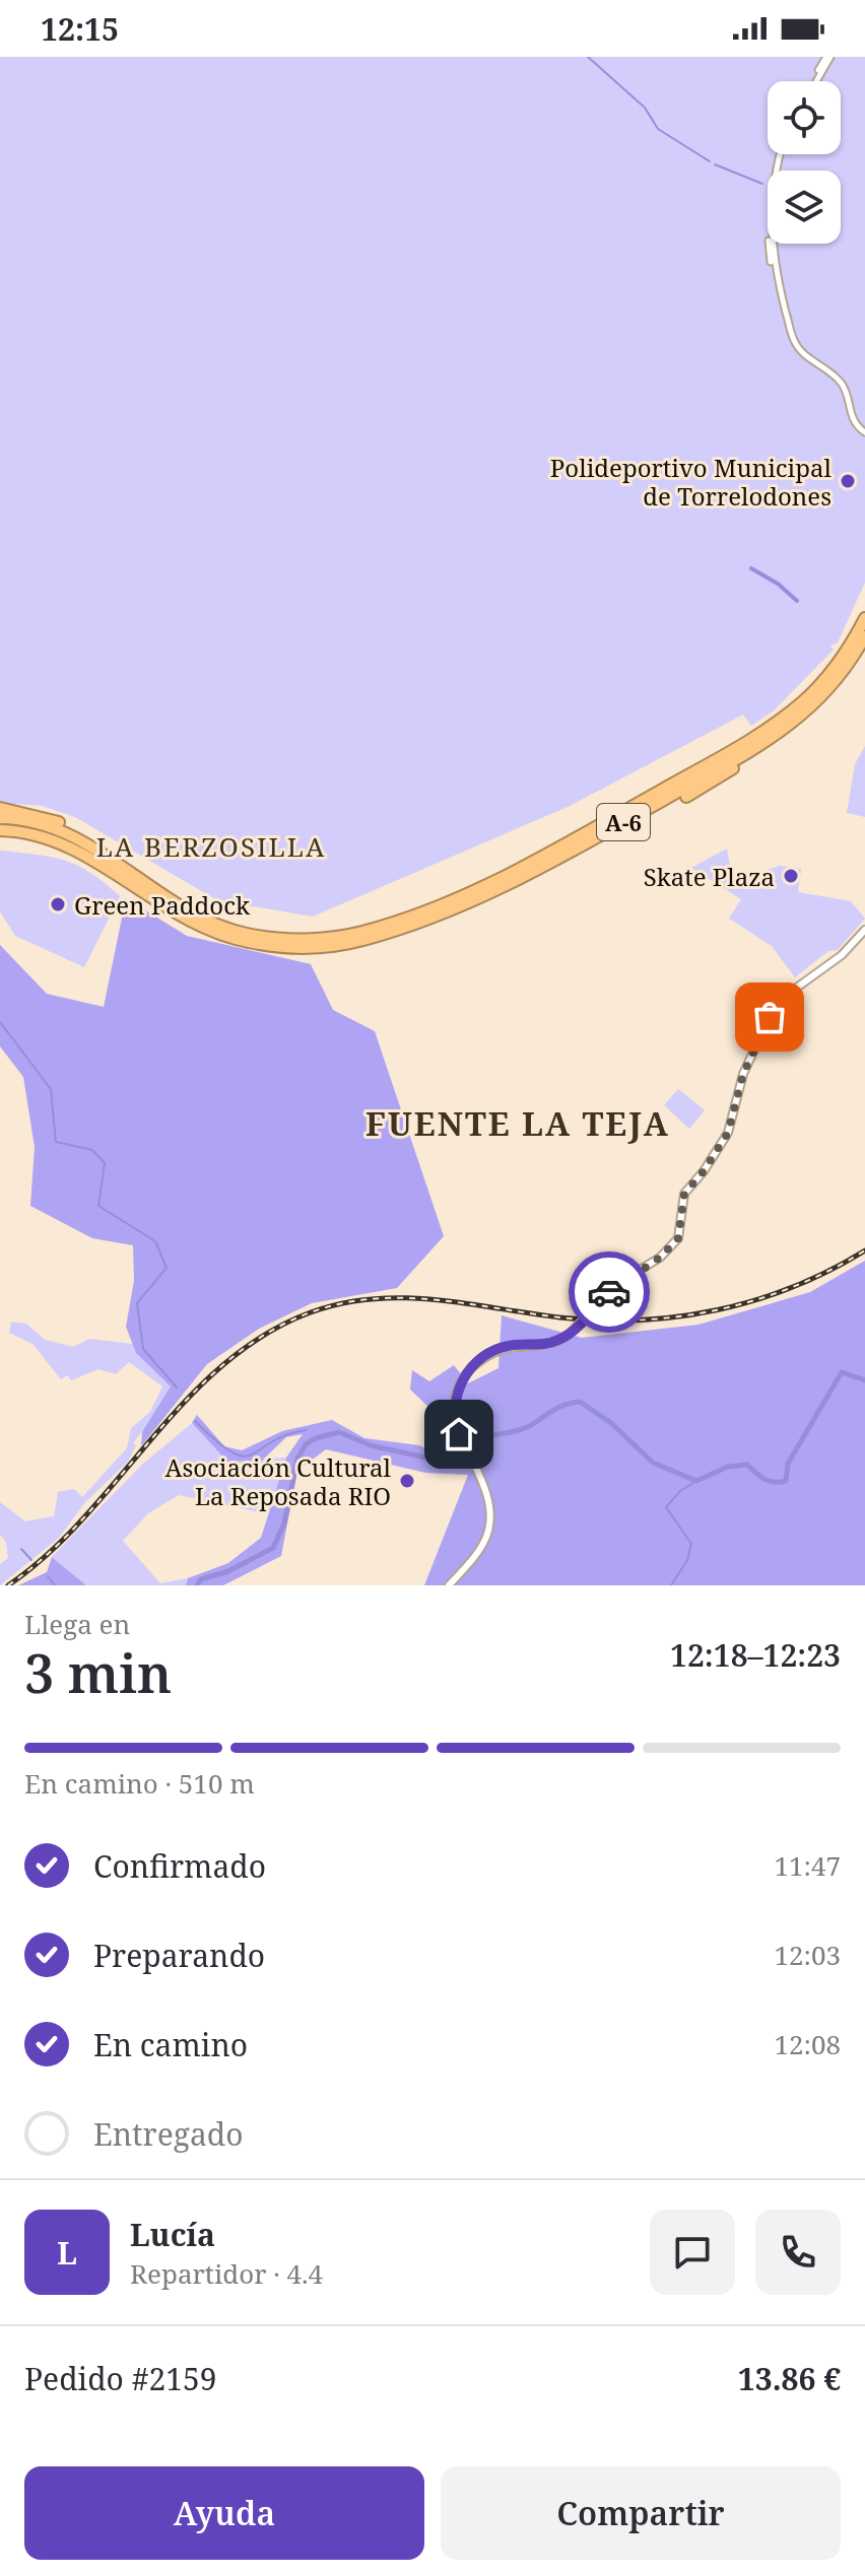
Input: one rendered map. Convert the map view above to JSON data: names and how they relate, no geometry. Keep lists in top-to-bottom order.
{
  "streets": {
    "highway": ["A-6"]
  },
  "districts": ["LA BERZOSILLA", "FUENTE LA TEJA"],
  "places": [
    "Polideportivo Municipal de Torrelodones",
    "Skate Plaza",
    "Green Paddock",
    "Asociación Cultural La Reposada RIO"
  ],
  "page": {
    "status": "12:15",
    "heading": ["3 min", "Llega en", "12:18–12:23"],
    "panel": [
      "Lucía",
      "Repartidor · 4.4",
      "Pedido #2159",
      "13.86 €"
    ],
    "bar": "En camino · 510 m",
    "list": [
      ["Confirmado", "11:47"],
      ["Preparando", "12:03"],
      ["En camino", "12:08"],
      "Entregado"
    ],
    "round": "L",
    "buttons": ["Ayuda", "Compartir"]
  }
}
